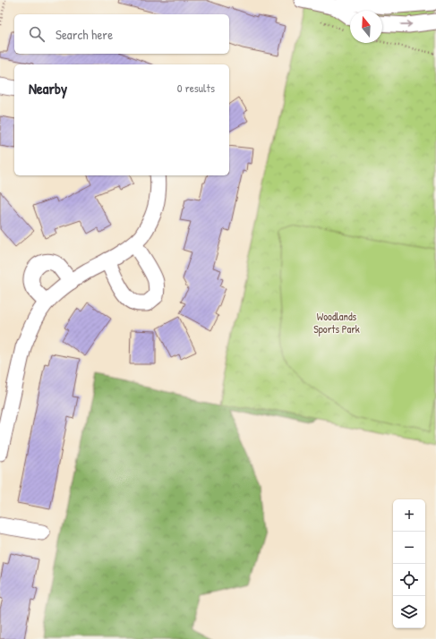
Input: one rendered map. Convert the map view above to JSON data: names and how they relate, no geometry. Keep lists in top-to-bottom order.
{
  "parks": ["Woodlands Sports Park"],
  "north": "top",
  "page": {
    "search": "Search here",
    "heading": ["Nearby", "0 results"],
    "map_buttons": ["+", "−"]
  }
}
